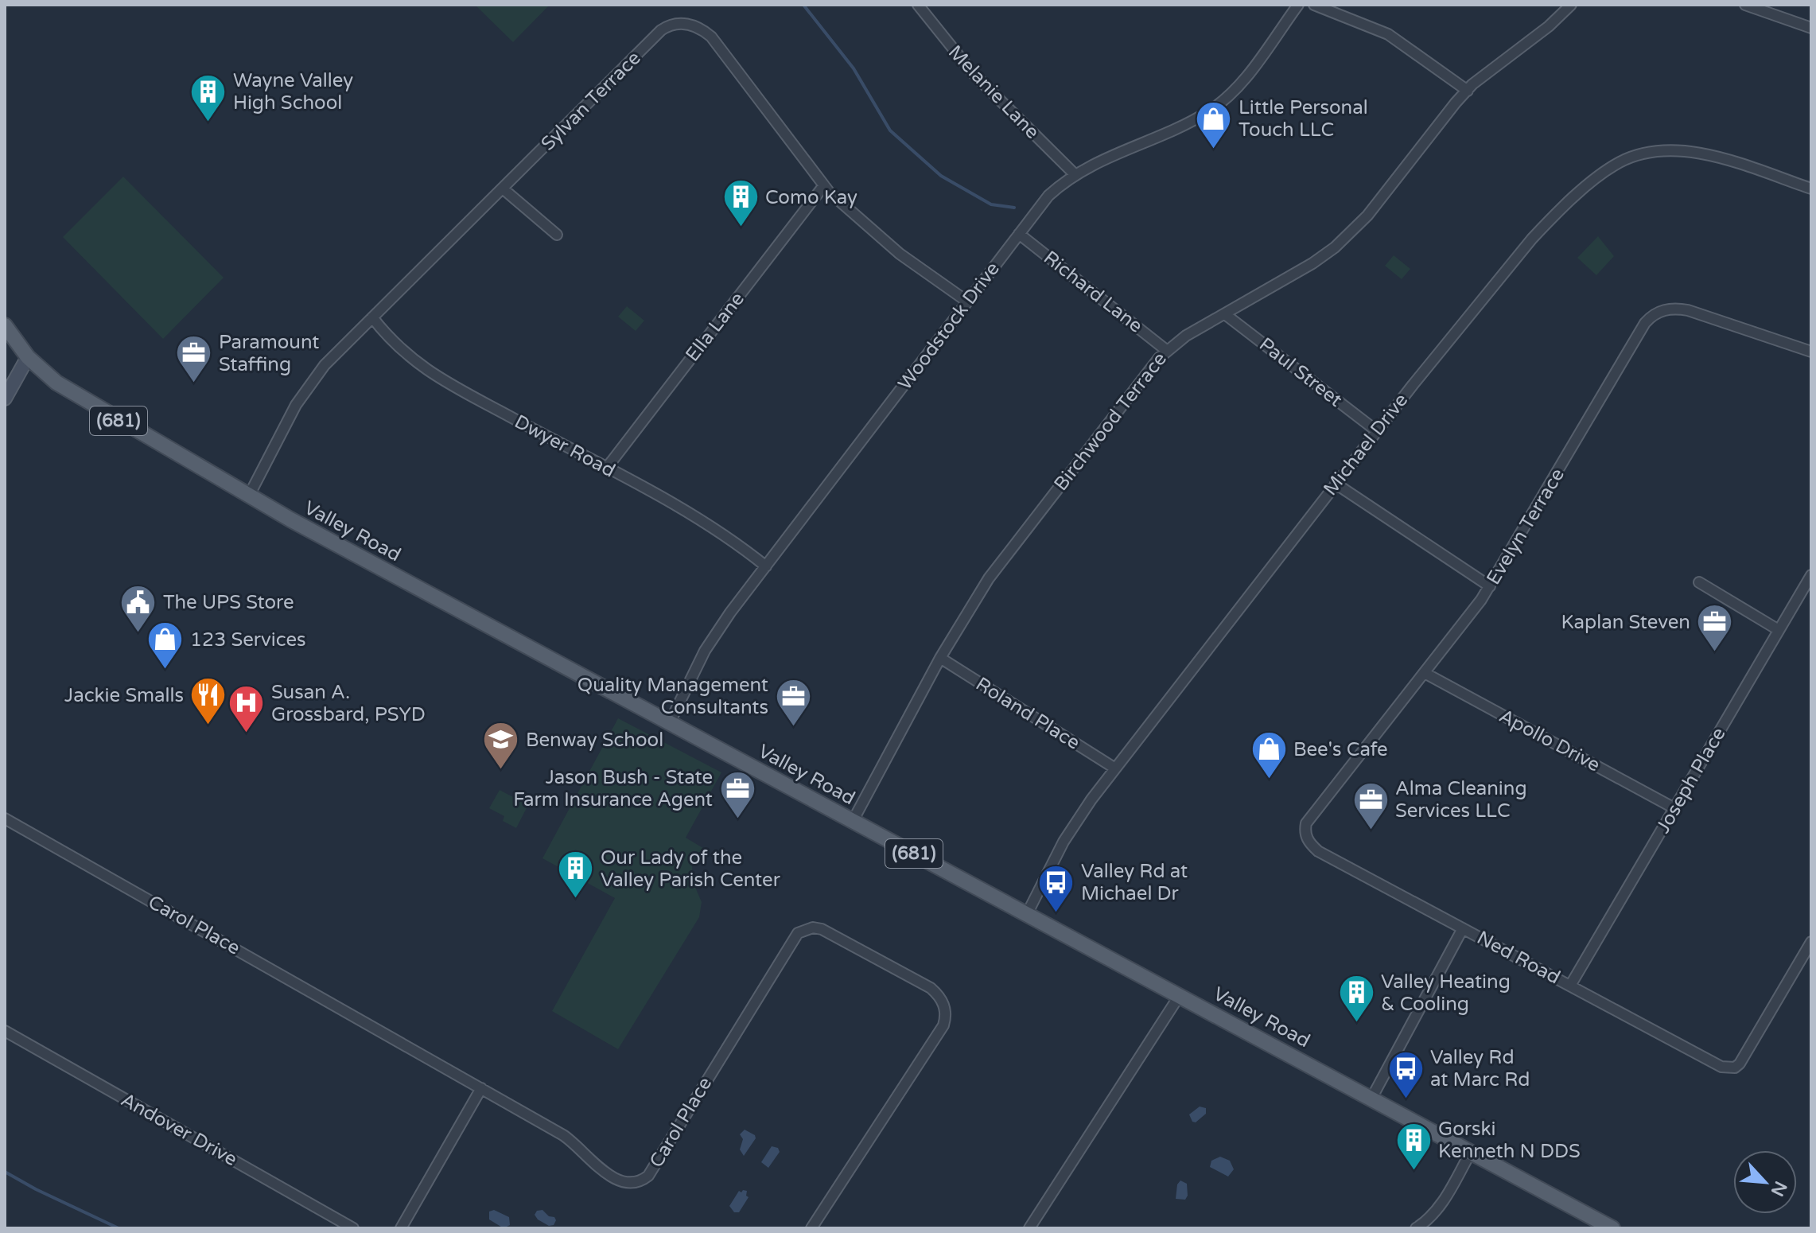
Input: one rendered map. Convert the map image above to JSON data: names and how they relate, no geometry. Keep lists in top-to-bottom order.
{
  "streets": {
    "main road": ["(681)", "Valley Road"],
    "street": [
      "Melanie Lane",
      "Sylvan Terrace",
      "Richard Lane",
      "Woodstock Drive",
      "Ella Lane",
      "Paul Street",
      "Birchwood Terrace",
      "Michael Drive",
      "Dwyer Road",
      "Evelyn Terrace",
      "Roland Place",
      "Apollo Drive",
      "Joseph Place",
      "Carol Place",
      "Ned Road",
      "Andover Drive"
    ]
  },
  "crossings": [
    ["Melanie Lane", "Woodstock Drive"],
    ["Sylvan Terrace", "Woodstock Drive"],
    ["Sylvan Terrace", "Ella Lane"],
    ["Sylvan Terrace", "Dwyer Road"],
    ["Sylvan Terrace", "Valley Road"],
    ["Richard Lane", "Woodstock Drive"],
    ["Richard Lane", "Birchwood Terrace"],
    ["Woodstock Drive", "Dwyer Road"],
    ["Woodstock Drive", "Valley Road"],
    ["Ella Lane", "Dwyer Road"],
    ["Paul Street", "Birchwood Terrace"],
    ["Paul Street", "Michael Drive"],
    ["Birchwood Terrace", "Valley Road"],
    ["Birchwood Terrace", "Roland Place"],
    ["Michael Drive", "Valley Road"],
    ["Michael Drive", "Roland Place"],
    ["Evelyn Terrace", "Apollo Drive"],
    ["Evelyn Terrace", "Ned Road"],
    ["Apollo Drive", "Joseph Place"],
    ["Joseph Place", "Ned Road"]
  ],
  "places": {
    "building": [
      "Wayne Valley High School",
      "Como Kay",
      "Our Lady of the Valley Parish Center",
      "Valley Heating & Cooling",
      "Gorski Kenneth N DDS"
    ],
    "shop": ["Little Personal Touch LLC", "123 Services", "Bee's Cafe"],
    "office": [
      "Paramount Staffing",
      "Kaplan Steven",
      "Quality Management Consultants",
      "Jason Bush - State Farm Insurance Agent",
      "Alma Cleaning Services LLC"
    ],
    "public building": ["The UPS Store"],
    "restaurant": ["Jackie Smalls"],
    "hospital": ["Susan A. Grossbard, PSYD"],
    "school or university": ["Benway School"],
    "bus stop": ["Valley Rd at Michael Dr", "Valley Rd at Marc Rd"]
  },
  "north": "bottom right"
}
